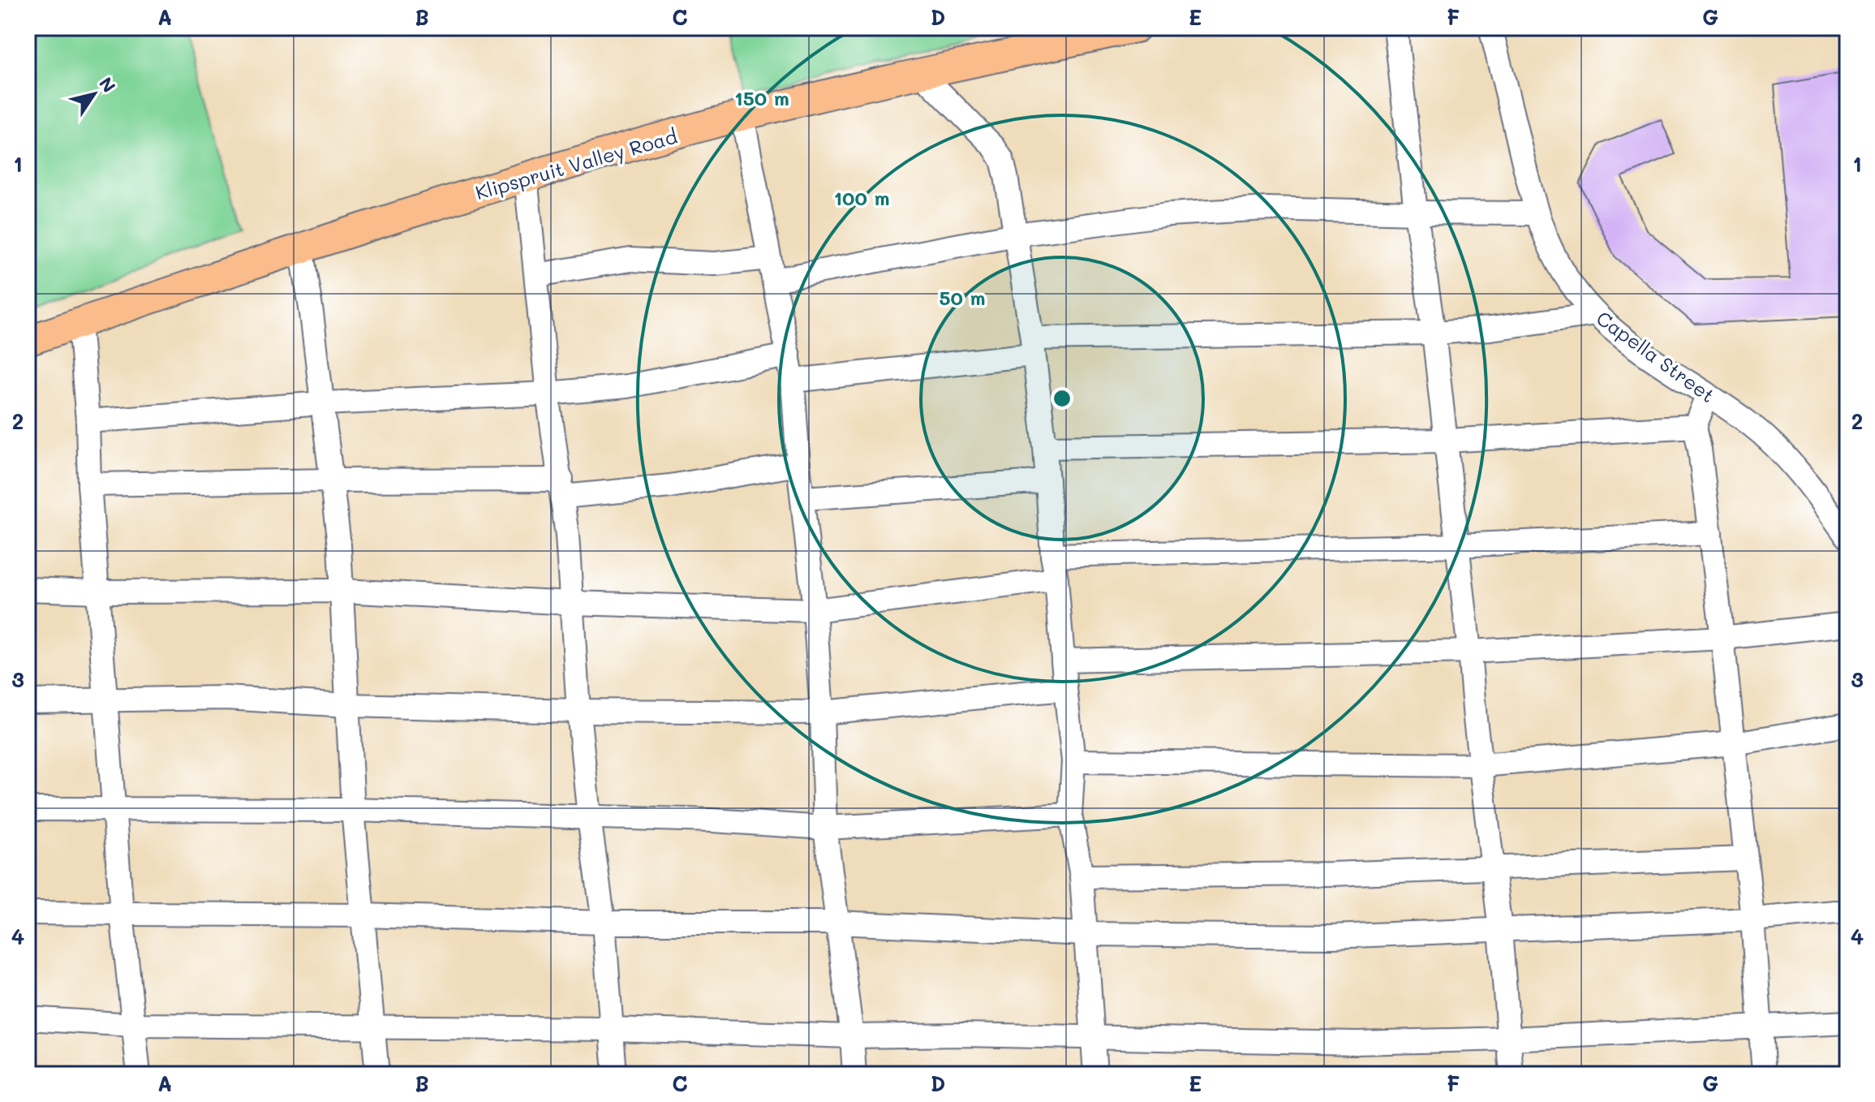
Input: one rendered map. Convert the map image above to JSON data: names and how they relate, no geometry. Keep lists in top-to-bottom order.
{
  "streets": {
    "main road": ["Klipspruit Valley Road"],
    "street": ["Capella Street"]
  },
  "north": "top right",
  "grid": {
    "columns": [
      "A",
      "B",
      "C",
      "D",
      "E",
      "F",
      "G"
    ],
    "rows": [
      "1",
      "2",
      "3",
      "4"
    ]
  },
  "rings": ["150 m", "100 m", "50 m"]
}
